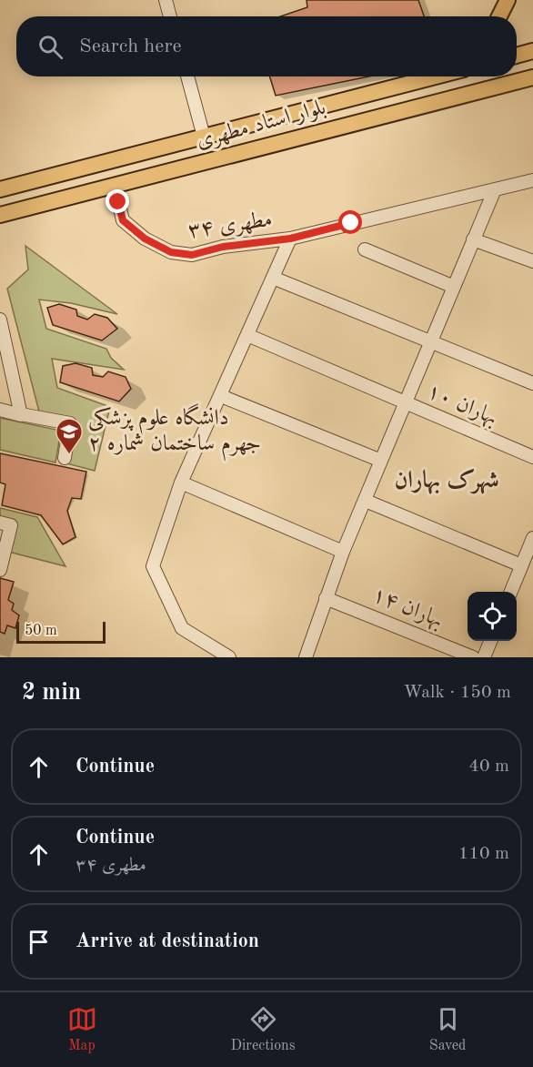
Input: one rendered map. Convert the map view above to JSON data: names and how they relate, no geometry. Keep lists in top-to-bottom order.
{
  "streets": {
    "main road": ["بلوار استاد مطهری"],
    "street": ["مطهری ۳۴", "بهاران ۱۰", "بهاران ۱۴"]
  },
  "crossings": [
    ["بلوار استاد مطهری", "مطهری ۳۴"]
  ],
  "districts": ["شهرک بهاران"],
  "places": {
    "school or university": ["دانشگاه علوم پزشکی جهرم ساختمان شماره ۲"]
  },
  "scale_bar": "50 m",
  "page": {
    "search": "Search here",
    "scale": "50 m",
    "heading": ["2 min", "Walk · 150 m"],
    "list": [
      ["Continue", "40 m"],
      ["Continue", "مطهری ۳۴", "110 m"],
      "Arrive at destination"
    ],
    "nav": ["Map", "Directions", "Saved"]
  }
}
